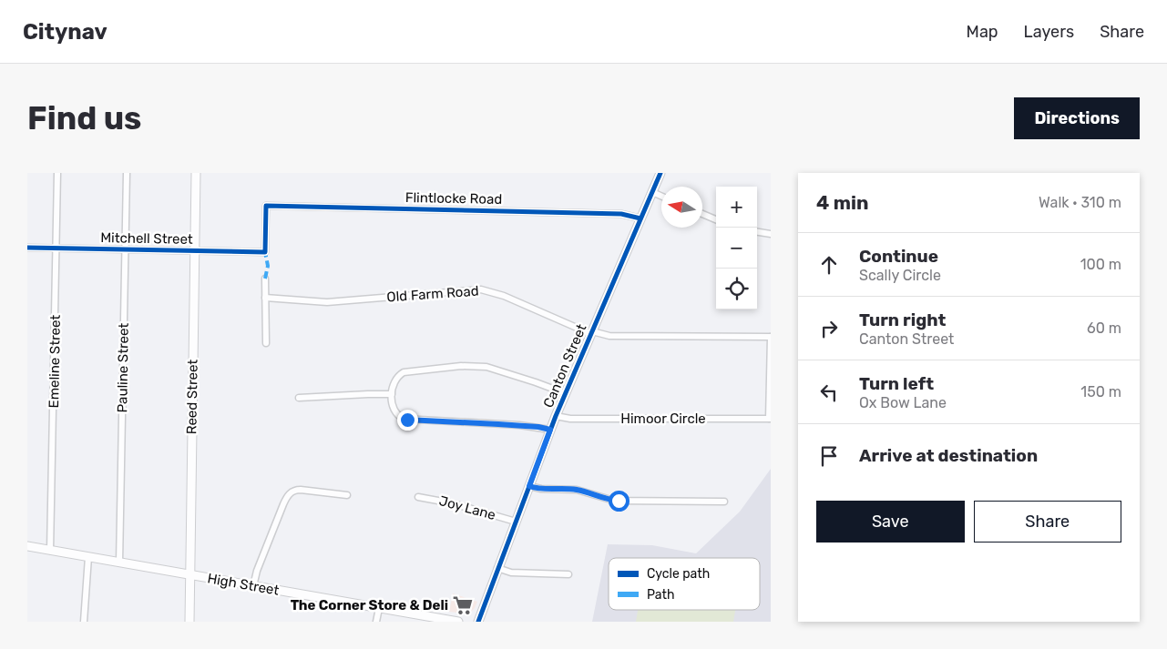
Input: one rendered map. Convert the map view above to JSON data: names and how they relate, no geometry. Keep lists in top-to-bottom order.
{
  "streets": {
    "main road": ["Canton Street", "Reed Street", "High Street"],
    "street": [
      "Flintlocke Road",
      "Mitchell Street",
      "Old Farm Road",
      "Emeline Street",
      "Pauline Street",
      "Himoor Circle",
      "Joy Lane"
    ]
  },
  "crossings": [
    ["Flintlocke Road", "Mitchell Street"],
    ["Flintlocke Road", "Canton Street"],
    ["Mitchell Street", "Emeline Street"],
    ["Mitchell Street", "Pauline Street"],
    ["Mitchell Street", "Reed Street"],
    ["Old Farm Road", "Canton Street"],
    ["Emeline Street", "High Street"],
    ["Canton Street", "Himoor Circle"],
    ["Canton Street", "Joy Lane"],
    ["Pauline Street", "High Street"],
    ["Reed Street", "High Street"]
  ],
  "places": {
    "supermarket": ["The Corner Store & Deli"]
  },
  "legend": ["Cycle path", "Path"],
  "north": "left",
  "page": {
    "header": "Citynav",
    "nav": ["Map", "Layers", "Share"],
    "buttons": [
      "Directions",
      ["Save", "Share"]
    ],
    "title": "Find us",
    "heading": ["4 min", "Walk · 310 m"],
    "map_buttons": ["+", "−"],
    "list": [
      ["Continue", "Scally Circle", "100 m"],
      ["Turn right", "Canton Street", "60 m"],
      ["Turn left", "Ox Bow Lane", "150 m"],
      "Arrive at destination"
    ]
  }
}
